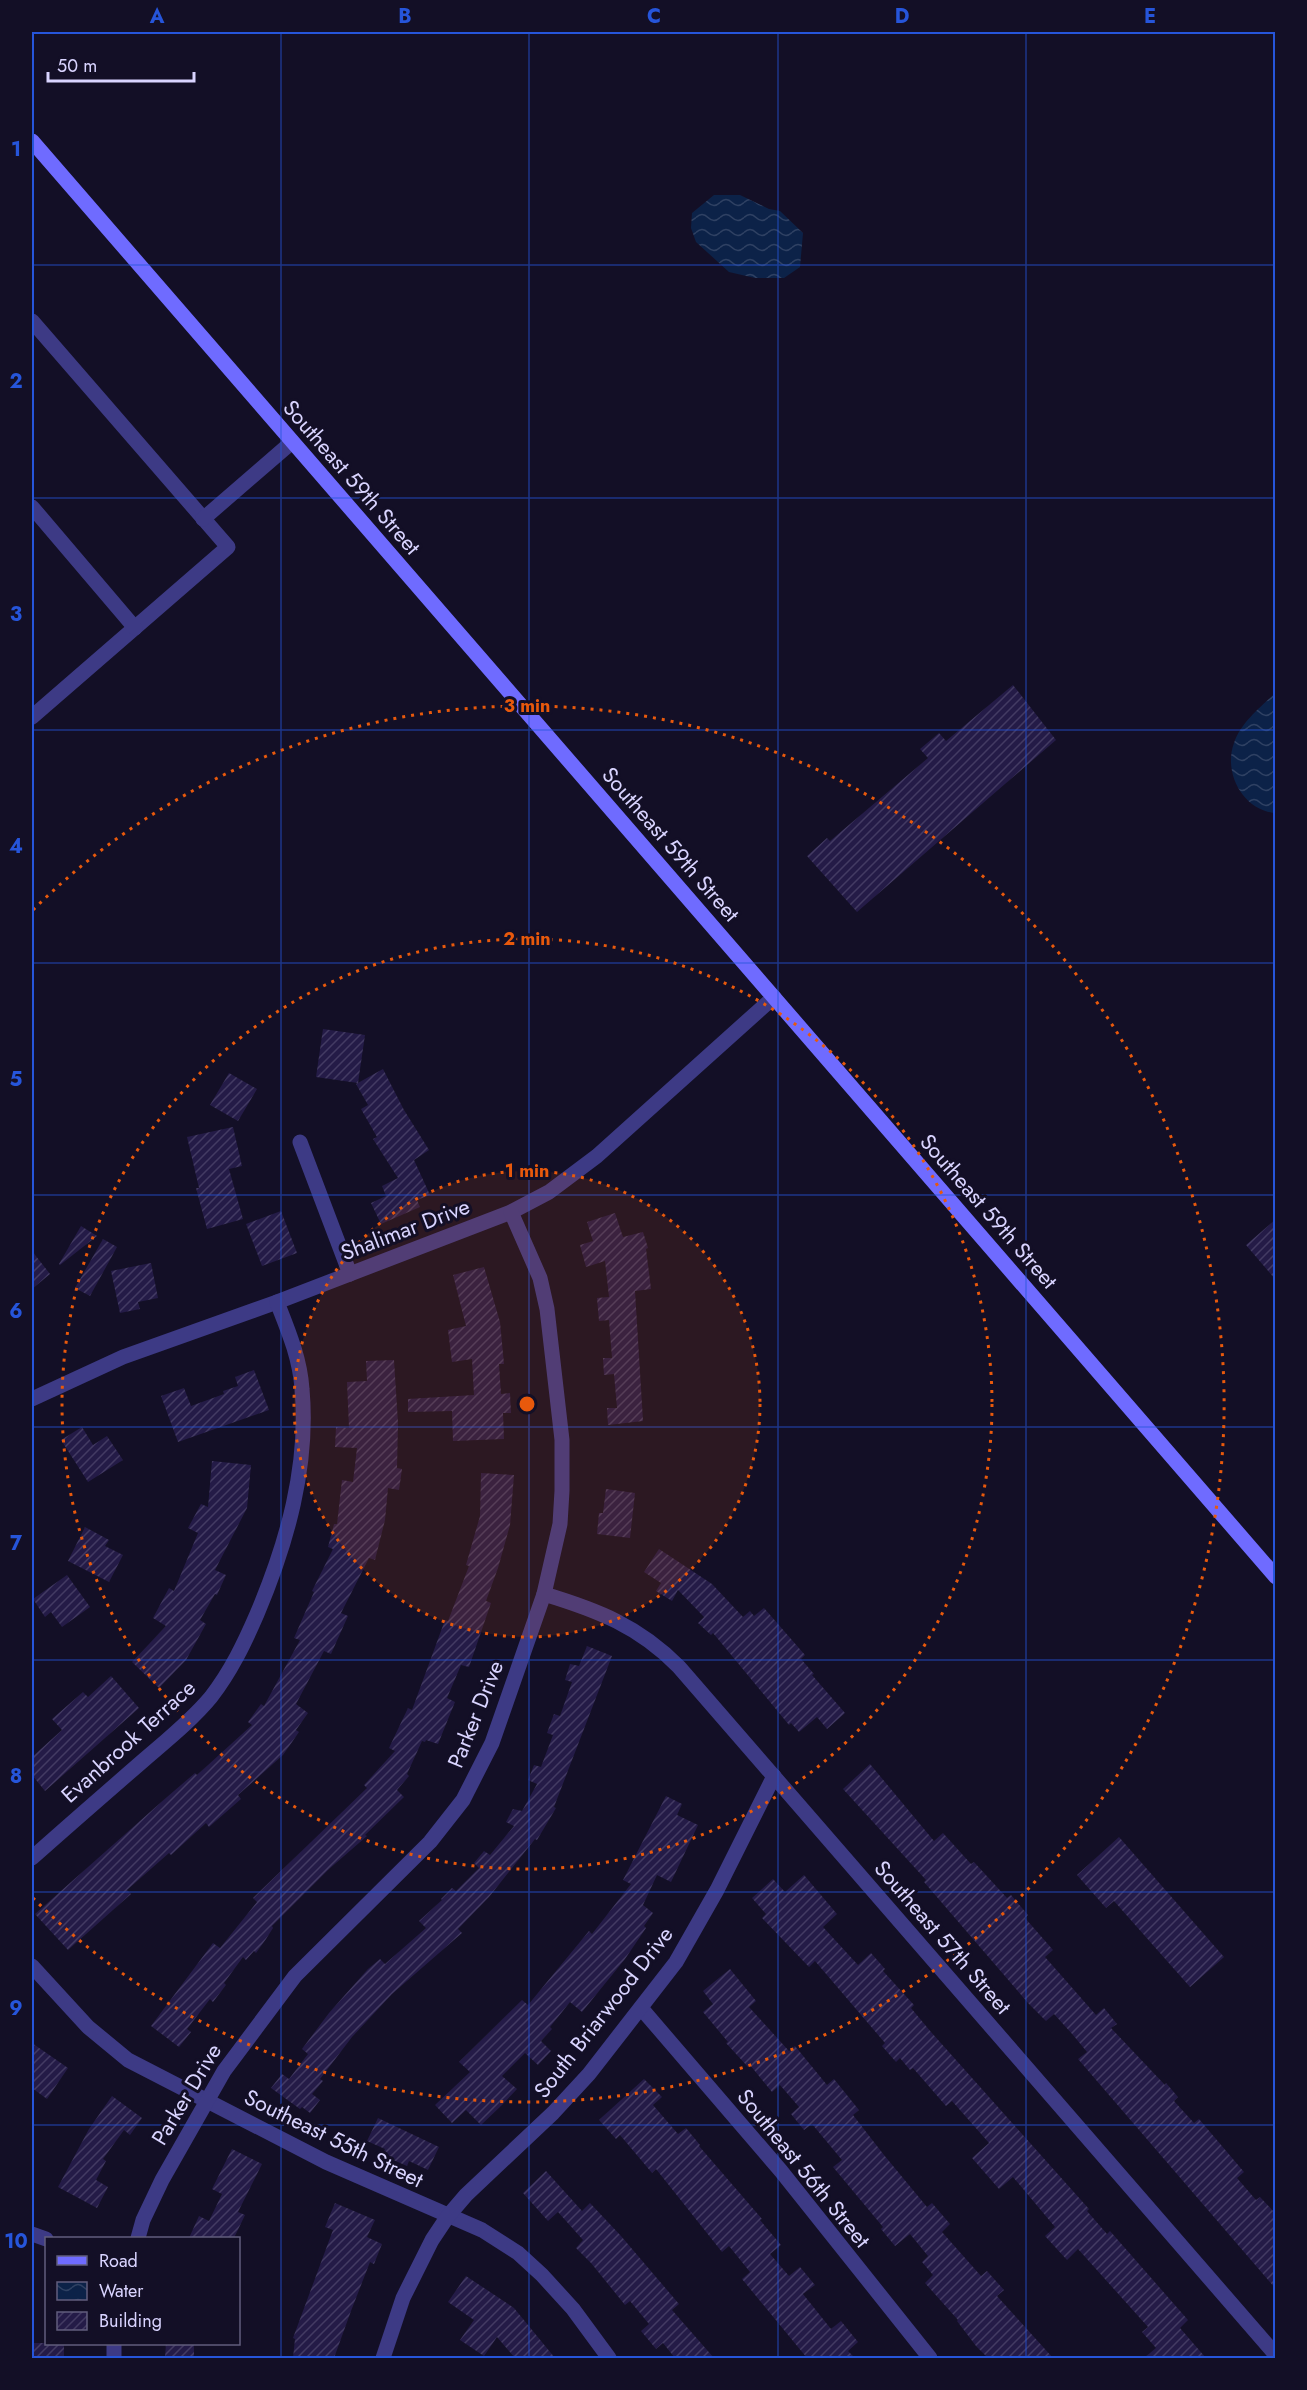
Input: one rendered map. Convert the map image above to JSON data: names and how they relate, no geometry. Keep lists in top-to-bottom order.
{
  "streets": {
    "main road": ["Southeast 59th Street"],
    "street": [
      "Shalimar Drive",
      "Parker Drive",
      "Evanbrook Terrace",
      "Southeast 57th Street",
      "South Briarwood Drive",
      "Southeast 55th Street",
      "Southeast 56th Street"
    ]
  },
  "crossings": [
    ["Southeast 59th Street", "Shalimar Drive"],
    ["Shalimar Drive", "Parker Drive"],
    ["Shalimar Drive", "Evanbrook Terrace"],
    ["Parker Drive", "Southeast 57th Street"],
    ["Parker Drive", "Southeast 55th Street"],
    ["Southeast 57th Street", "South Briarwood Drive"],
    ["South Briarwood Drive", "Southeast 55th Street"],
    ["South Briarwood Drive", "Southeast 56th Street"]
  ],
  "legend": ["Road", "Water", "Building"],
  "scale_bar": "50 m",
  "grid": {
    "columns": [
      "A",
      "B",
      "C",
      "D",
      "E"
    ],
    "rows": [
      "1",
      "2",
      "3",
      "4",
      "5",
      "6",
      "7",
      "8",
      "9",
      "10"
    ]
  },
  "rings": ["3 min", "2 min", "1 min"]
}
